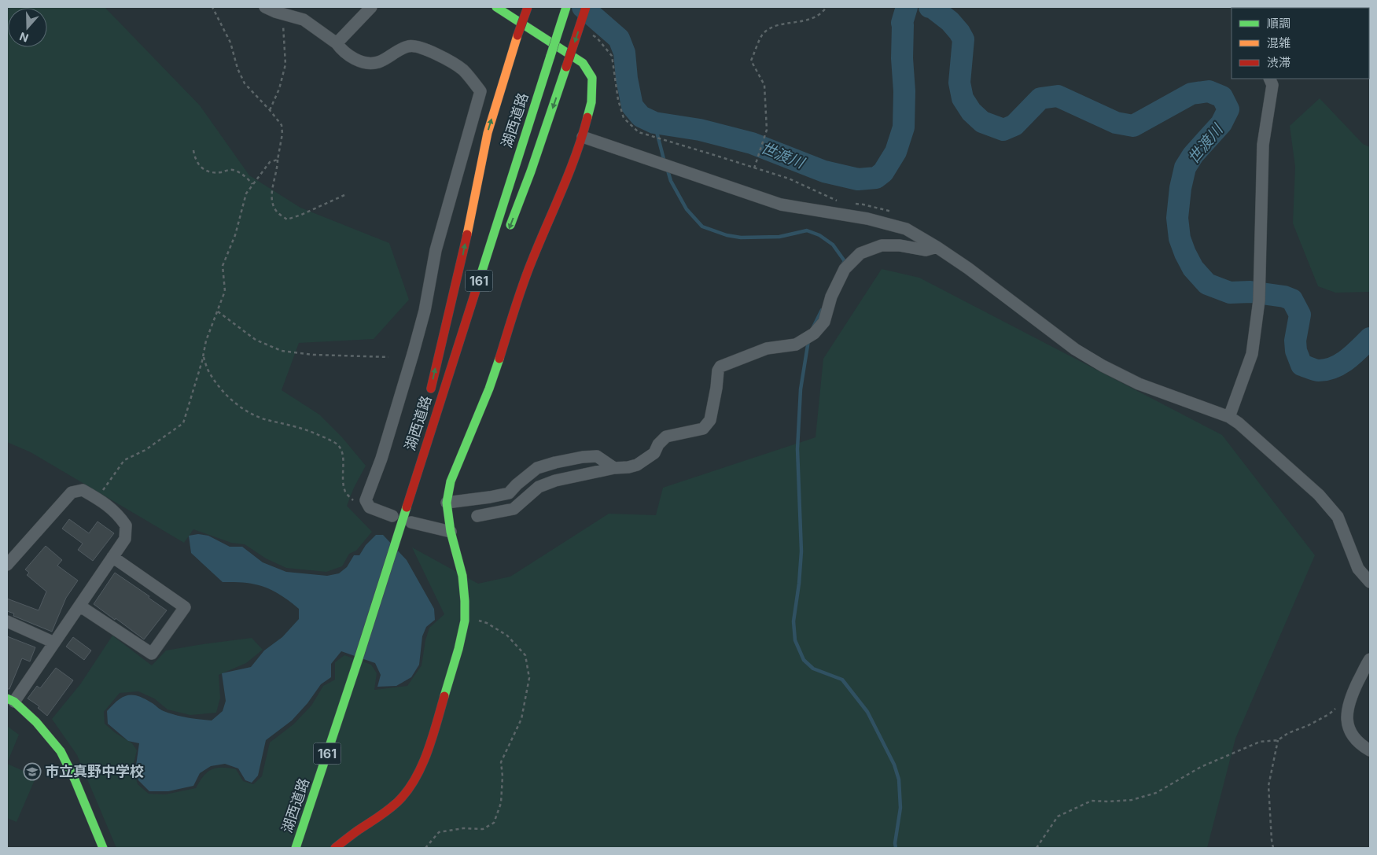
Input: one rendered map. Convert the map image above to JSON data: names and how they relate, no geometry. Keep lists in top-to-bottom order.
{
  "streets": {
    "main road": ["湖西道路", "161"]
  },
  "water": ["世渡川"],
  "places": {
    "school or university": ["市立真野中学校"]
  },
  "legend": ["順調", "混雑", "渋滞"],
  "north": "bottom"
}
